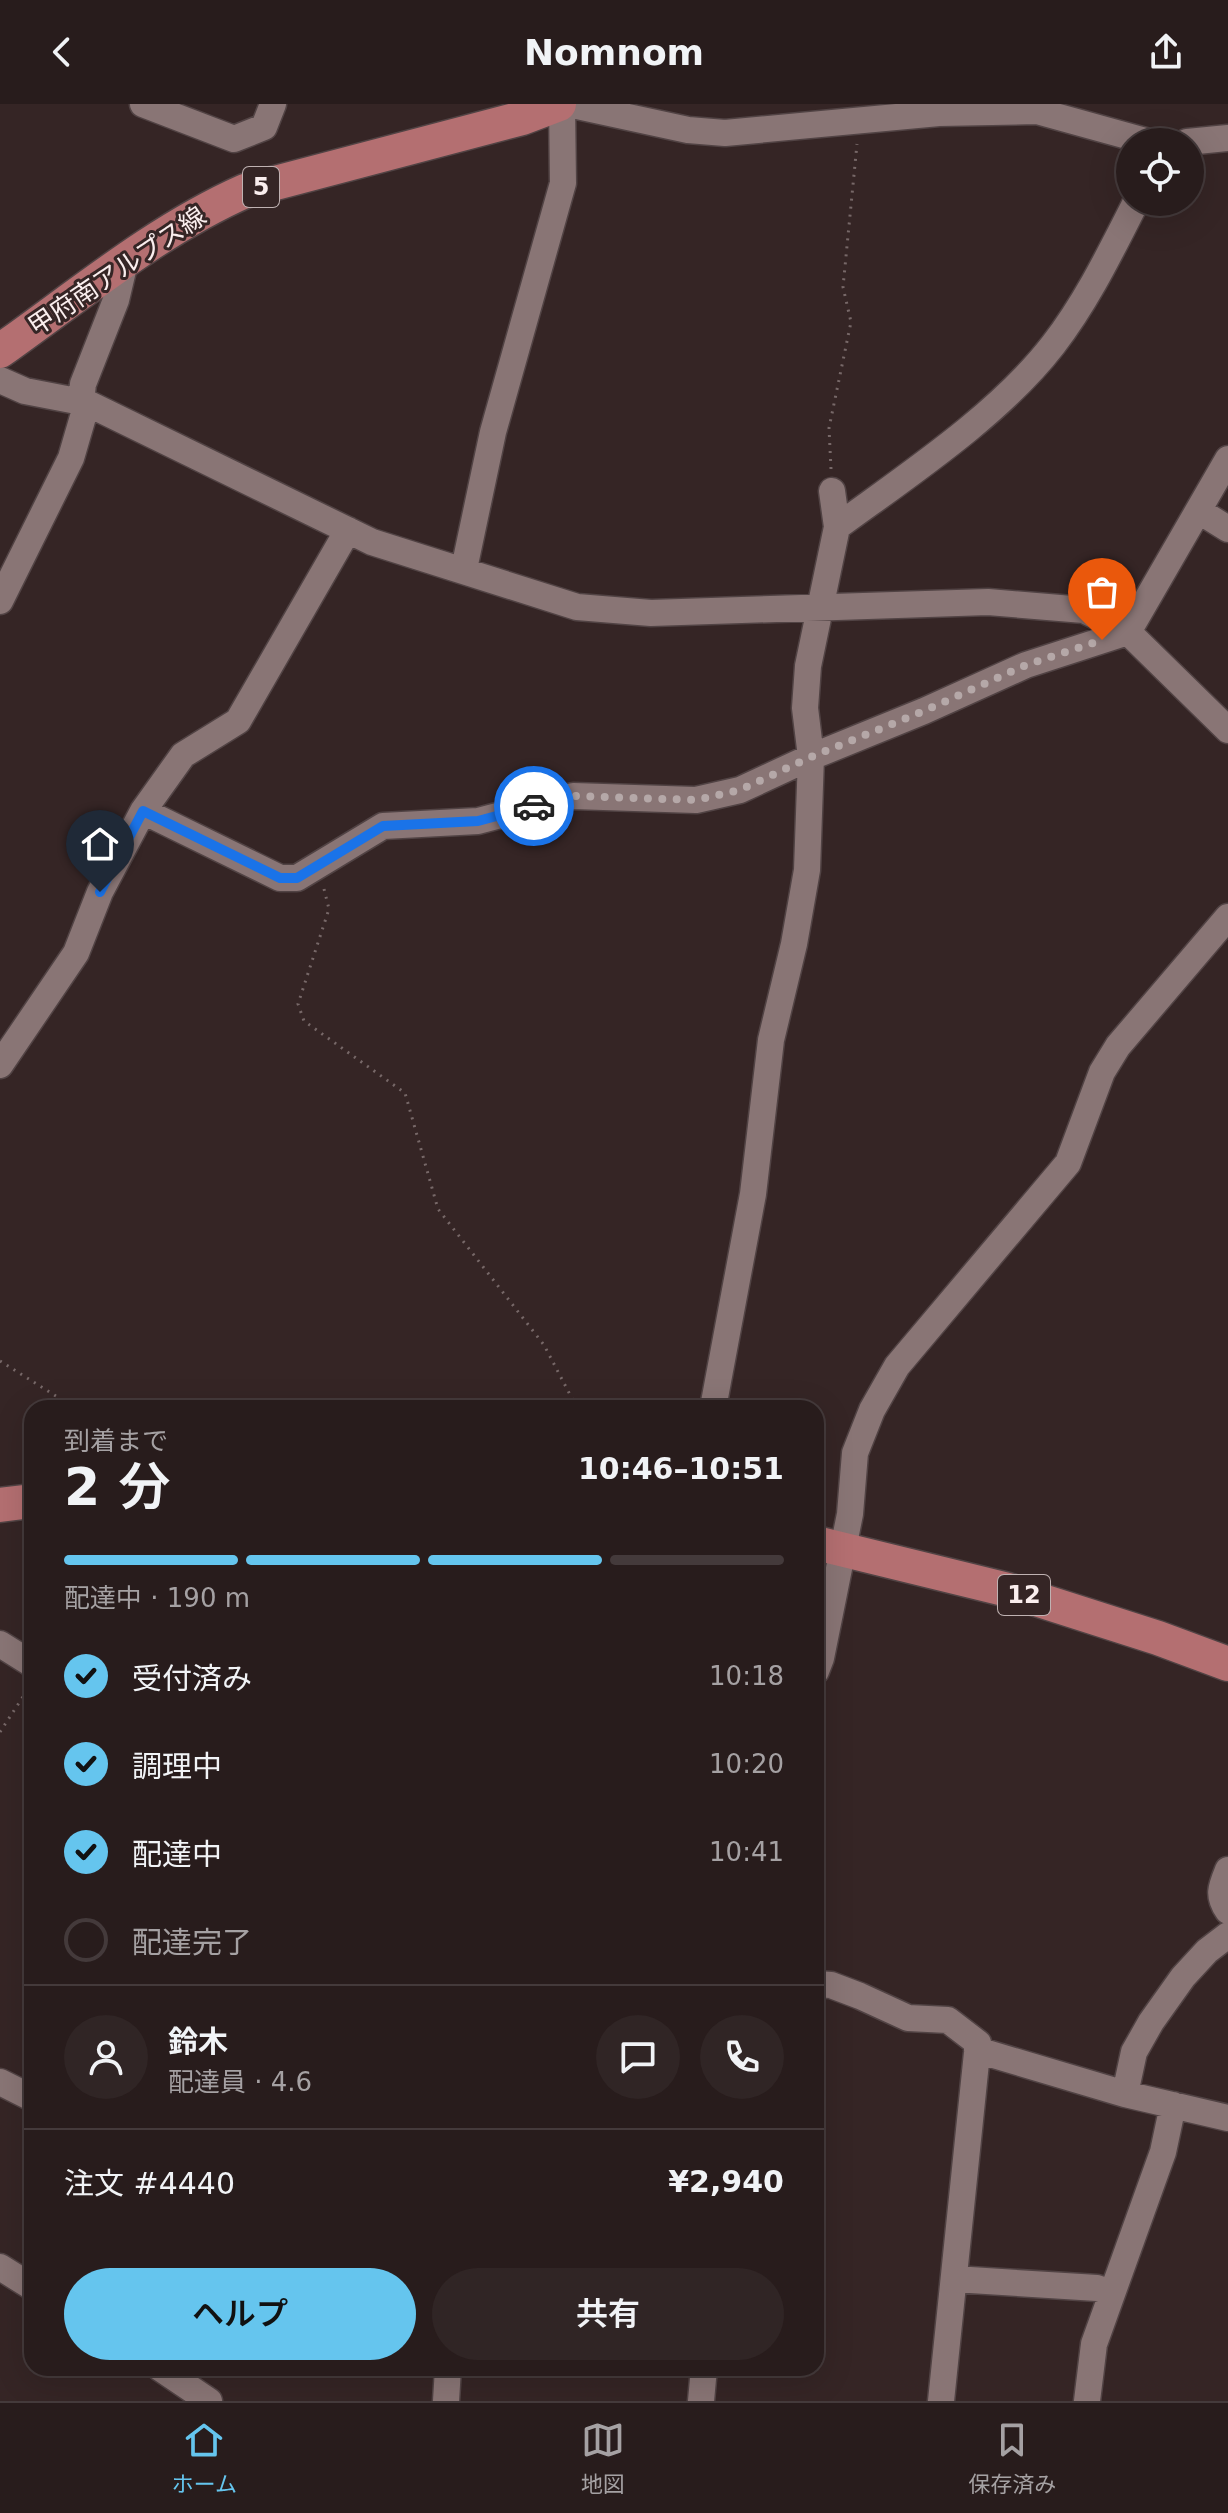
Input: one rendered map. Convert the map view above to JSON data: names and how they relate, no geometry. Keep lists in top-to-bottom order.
{
  "streets": {
    "main road": ["5", "甲府南アルプス線", "12"]
  },
  "page": {
    "header": "Nomnom",
    "heading": ["2 分", "到着まで", "10:46–10:51"],
    "panel": [
      "鈴木",
      "配達員 · 4.6",
      "注文 #4440",
      "¥2,940"
    ],
    "bar": "配達中 · 190 m",
    "list": [
      ["受付済み", "10:18"],
      ["調理中", "10:20"],
      ["配達中", "10:41"],
      "配達完了"
    ],
    "buttons": ["ヘルプ", "共有"],
    "tabs": ["ホーム", "地図", "保存済み"]
  }
}
